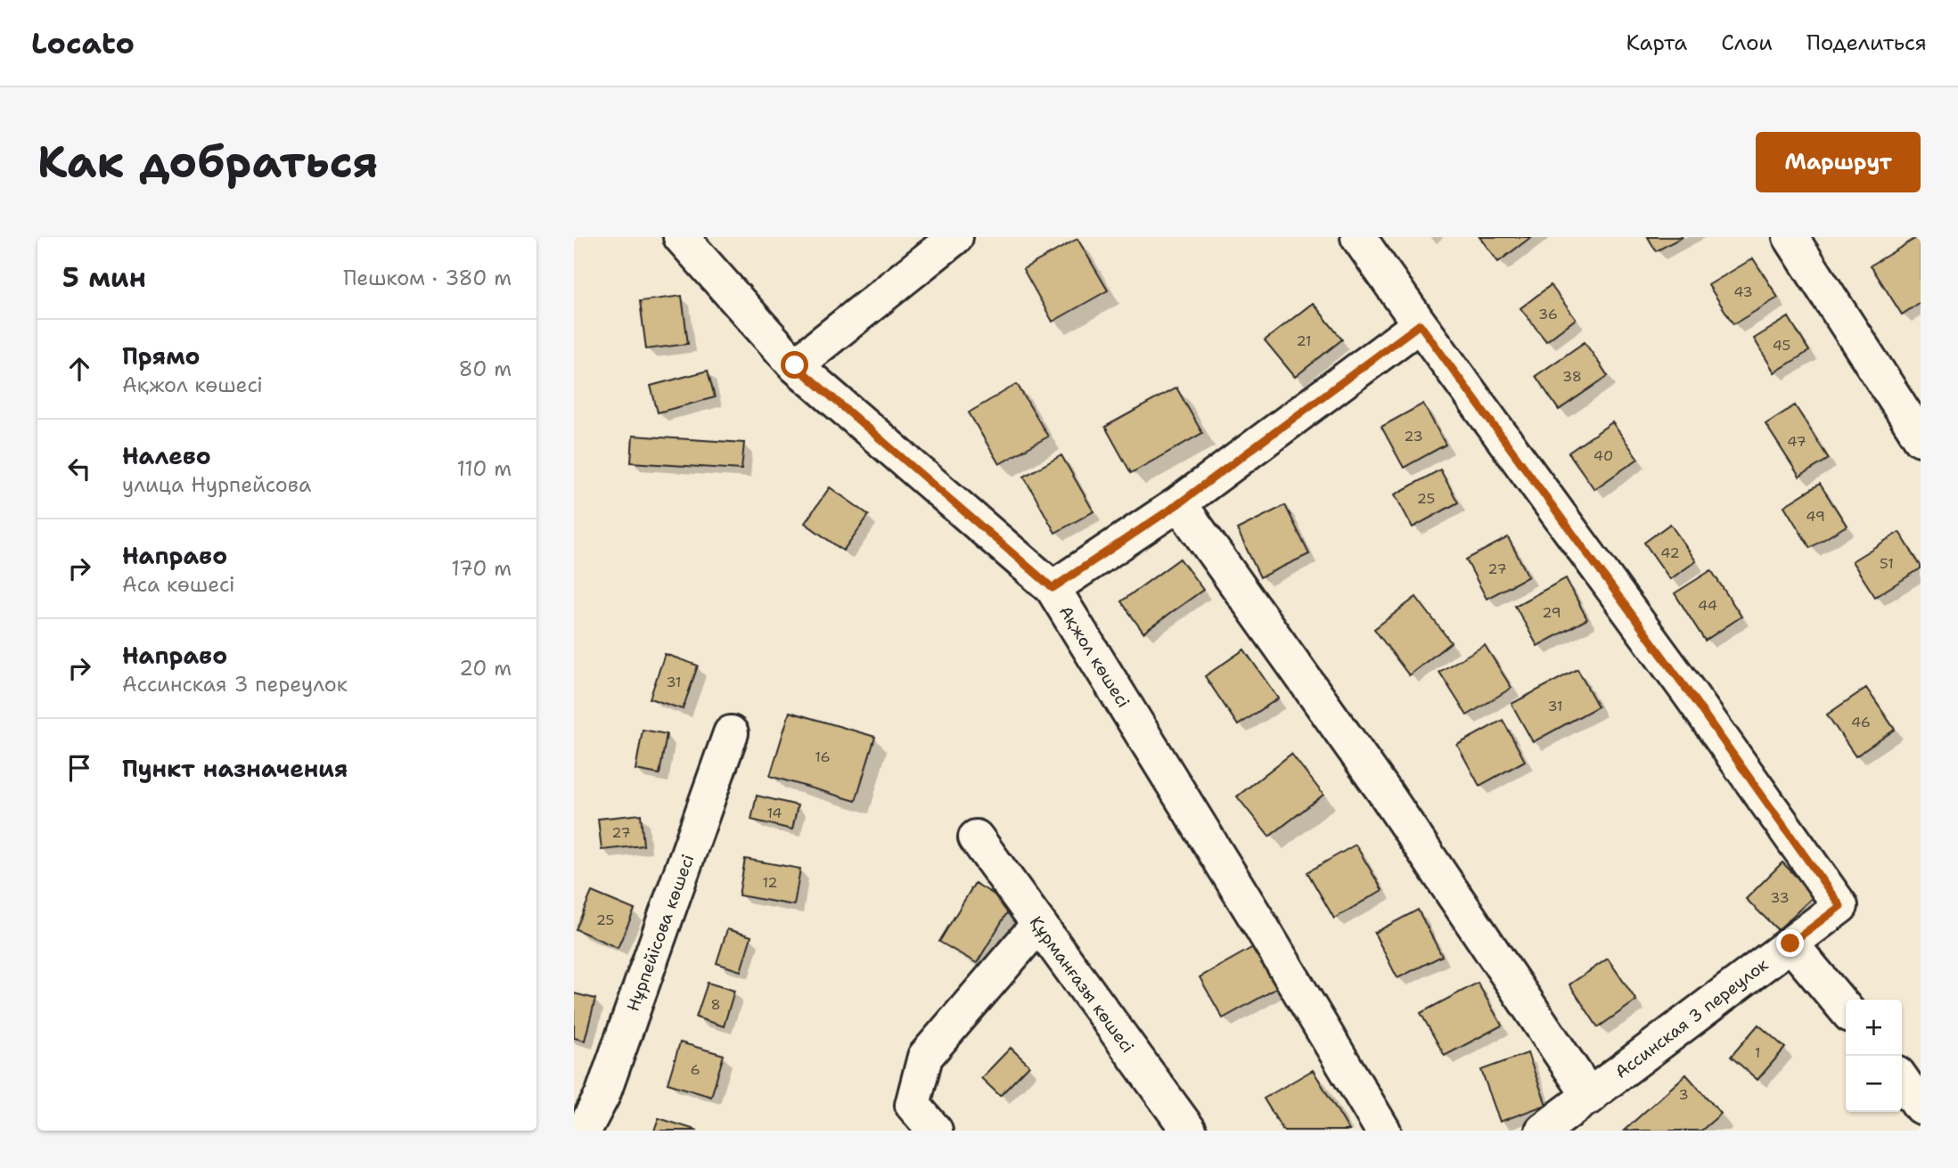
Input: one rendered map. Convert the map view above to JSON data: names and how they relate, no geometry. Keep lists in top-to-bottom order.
{
  "streets": {
    "street": [
      "Ақжол көшесі",
      "Нұрпейісова көшесі",
      "Құрманғазы көшесі",
      "Ассинская 3 переулок"
    ]
  },
  "house_numbers": [
    "43",
    "36",
    "21",
    "45",
    "38",
    "23",
    "47",
    "40",
    "25",
    "49",
    "42",
    "51",
    "27",
    "44",
    "29",
    "31",
    "31",
    "46",
    "16",
    "14",
    "27",
    "12",
    "33",
    "25",
    "8",
    "1",
    "6",
    "3"
  ],
  "page": {
    "header": "Locato",
    "nav": ["Карта", "Слои", "Поделиться"],
    "buttons": "Маршрут",
    "title": "Как добраться",
    "heading": ["5 мин", "Пешком · 380 m"],
    "list": [
      ["Прямо", "Ақжол көшесі", "80 m"],
      ["Налево", "улица Нурпейсова", "110 m"],
      ["Направо", "Аса көшесі", "170 m"],
      ["Направо", "Ассинская 3 переулок", "20 m"],
      "Пункт назначения"
    ],
    "map_buttons": ["+", "−"]
  }
}
